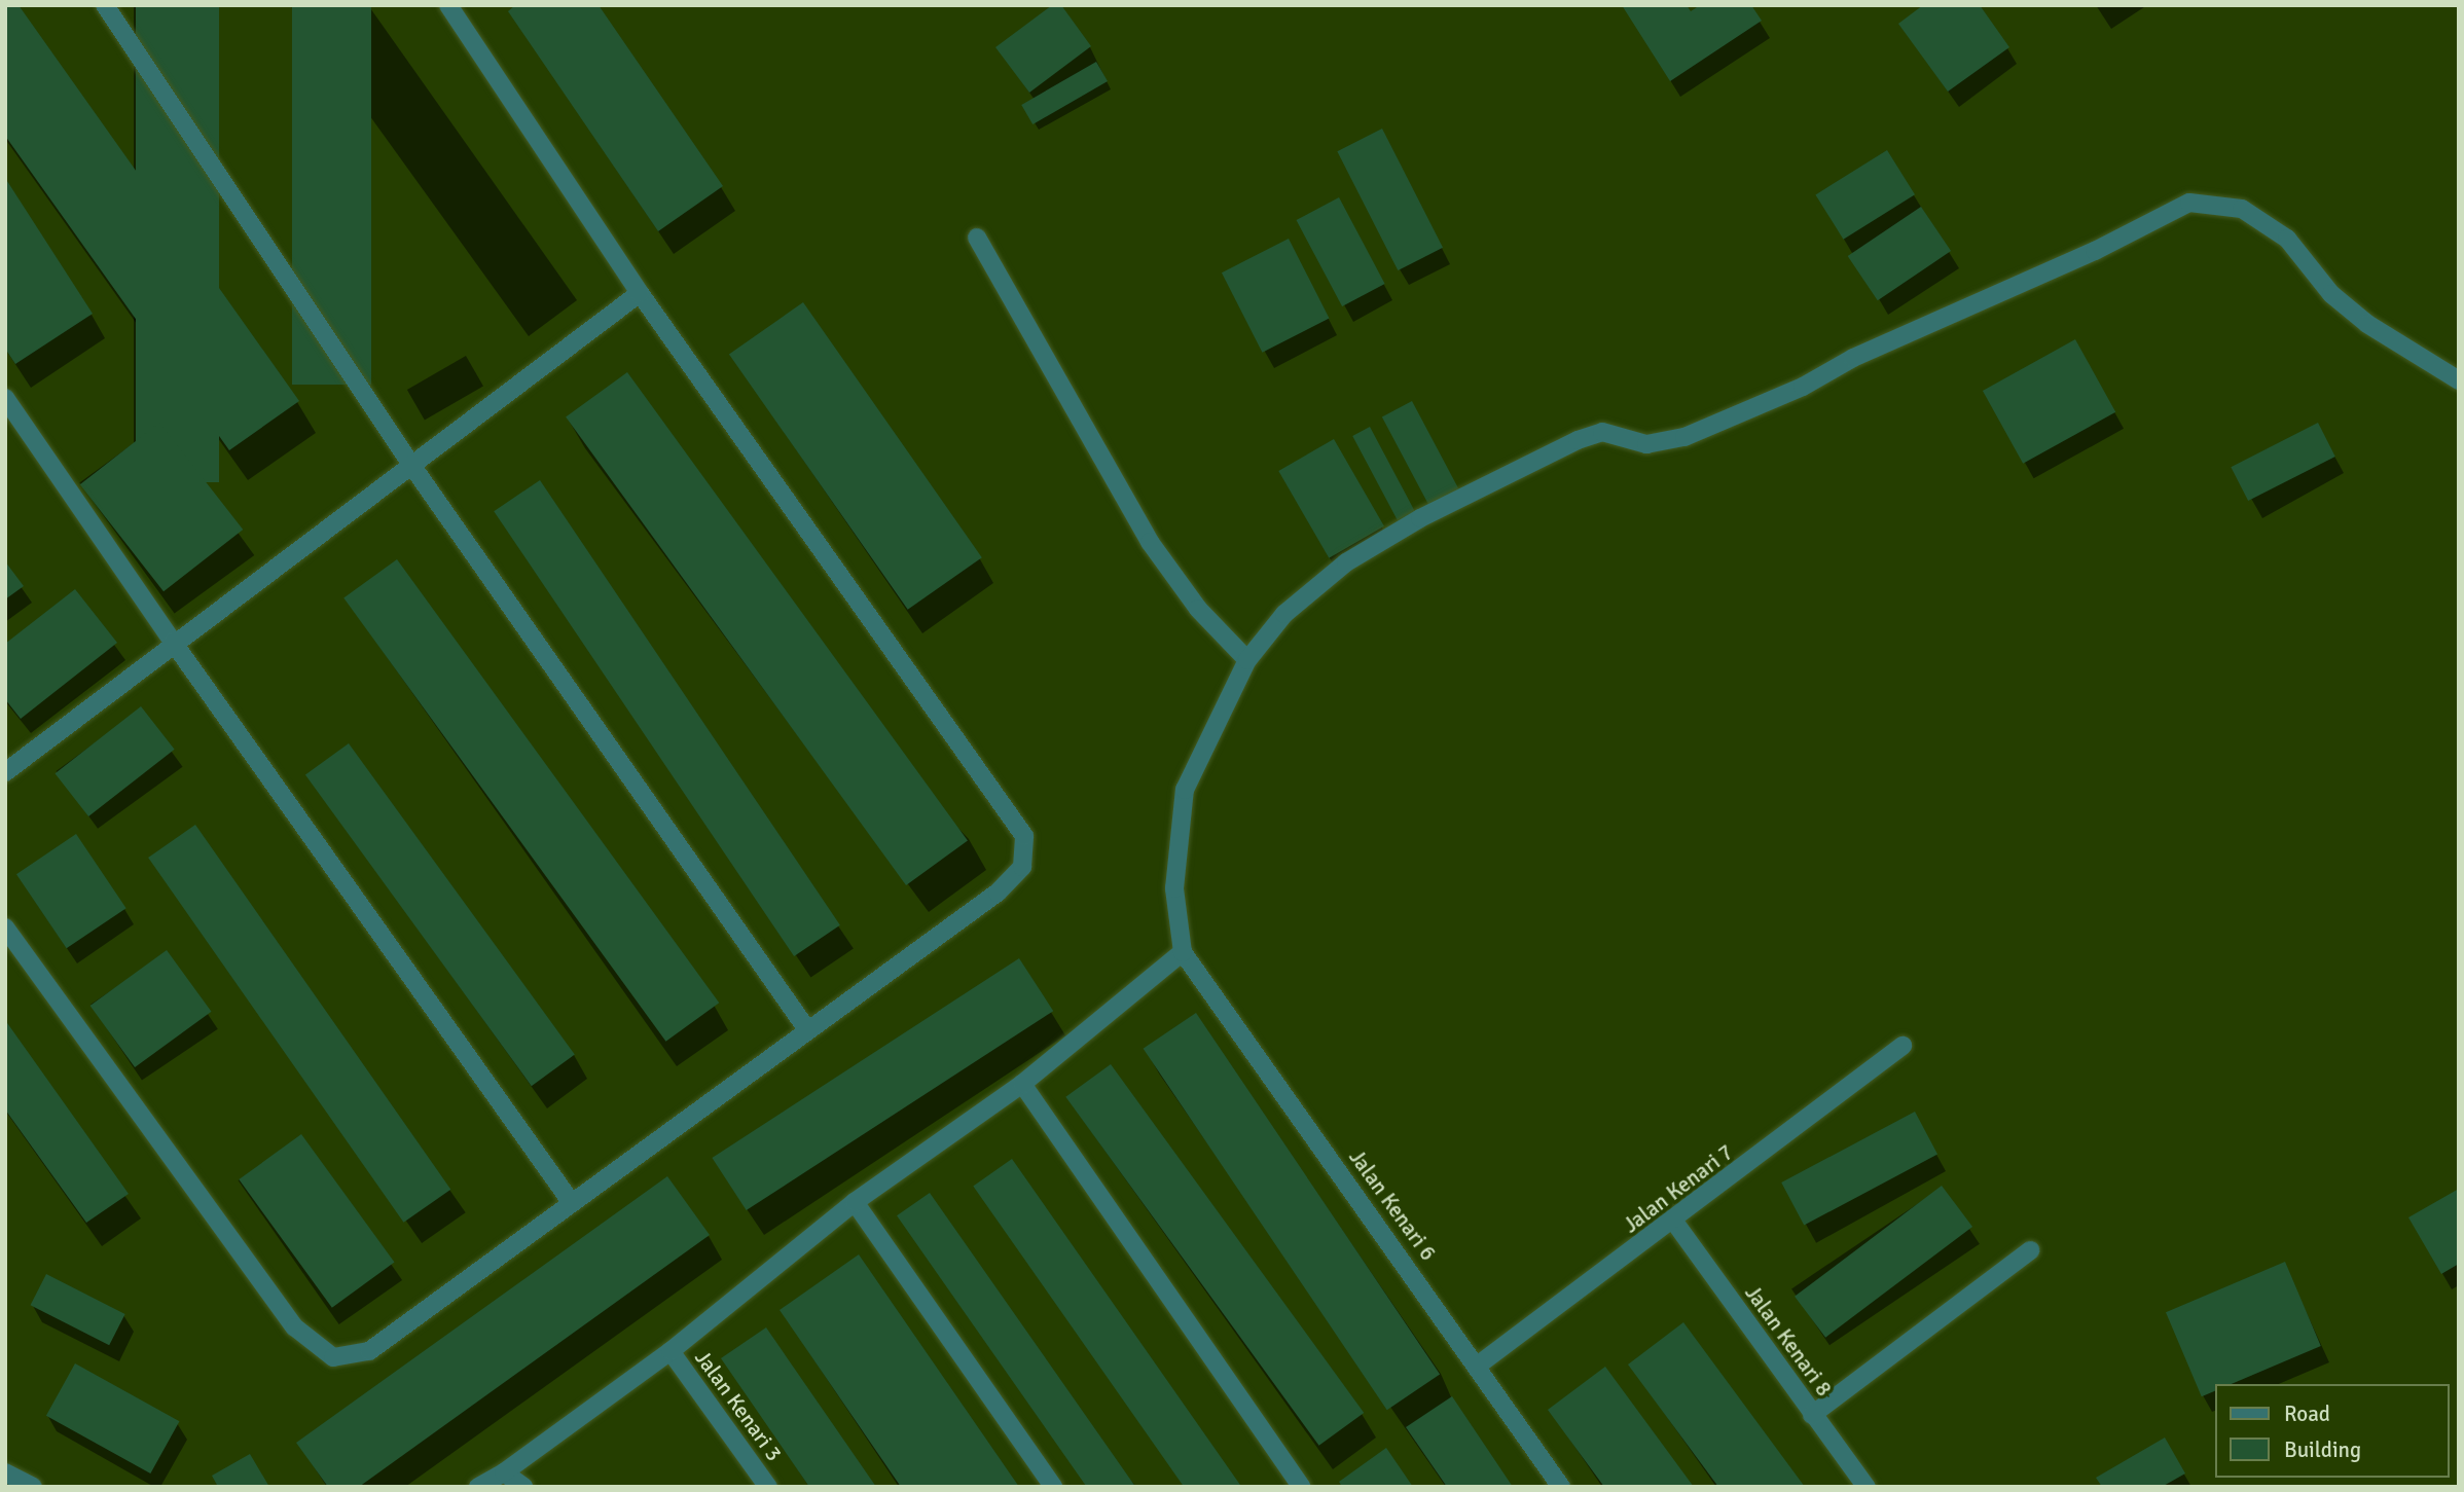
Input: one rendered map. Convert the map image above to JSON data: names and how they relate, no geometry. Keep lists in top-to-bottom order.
{
  "streets": {
    "street": [
      "Jalan Kenari 7",
      "Jalan Kenari 6",
      "Jalan Kenari 8",
      "Jalan Kenari 3"
    ]
  },
  "crossings": [
    ["Jalan Kenari 7", "Jalan Kenari 6"],
    ["Jalan Kenari 7", "Jalan Kenari 8"]
  ],
  "legend": ["Road", "Building"]
}
